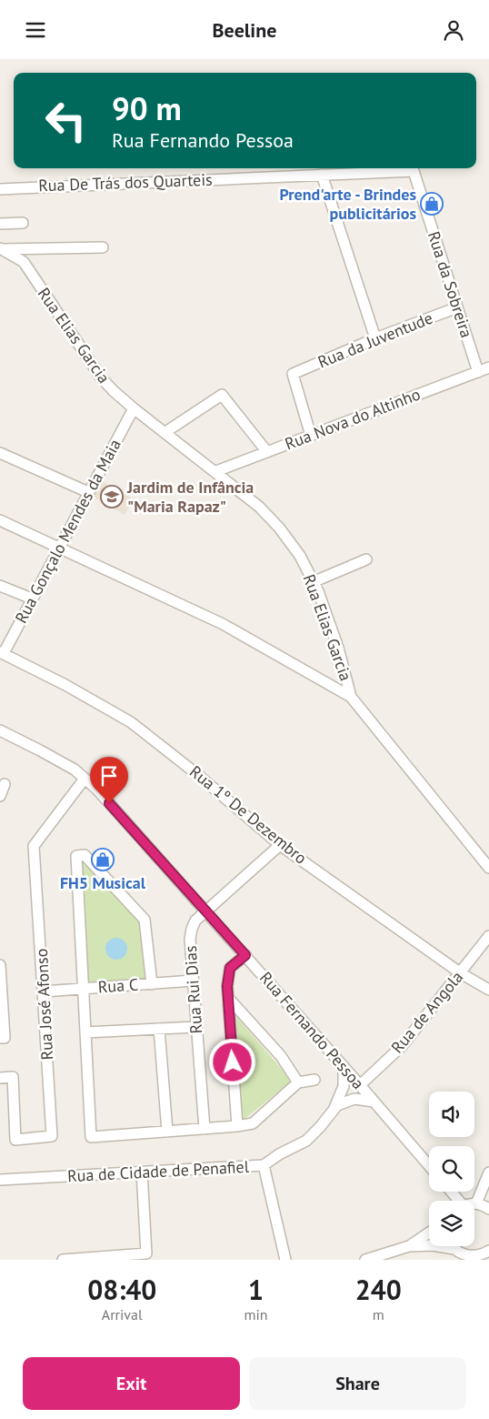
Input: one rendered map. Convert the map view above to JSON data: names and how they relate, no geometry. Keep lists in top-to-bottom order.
{
  "streets": {
    "street": [
      "Rua De Trás dos Quarteis",
      "Rua da Sobreira",
      "Rua Elias Garcia",
      "Rua da Juventude",
      "Rua Nova do Altinho",
      "Rua Gonçalo Mendes da Maia",
      "Rua 1º De Dezembro",
      "Rua C",
      "Rua Rui Dias",
      "Rua José Afonso",
      "Rua de Angola",
      "Rua Fernando Pessoa",
      "Rua de Cidade de Penafiel"
    ]
  },
  "crossings": [
    ["Rua De Trás dos Quarteis", "Rua da Sobreira"],
    ["Rua da Sobreira", "Rua da Juventude"],
    ["Rua da Sobreira", "Rua Nova do Altinho"],
    ["Rua Elias Garcia", "Rua Nova do Altinho"],
    ["Rua Elias Garcia", "Rua Gonçalo Mendes da Maia"],
    ["Rua da Juventude", "Rua Nova do Altinho"],
    ["Rua Gonçalo Mendes da Maia", "Rua 1º De Dezembro"],
    ["Rua 1º De Dezembro", "Rua Rui Dias"],
    ["Rua 1º De Dezembro", "Rua de Angola"],
    ["Rua C", "Rua Rui Dias"],
    ["Rua C", "Rua José Afonso"],
    ["Rua Rui Dias", "Rua Fernando Pessoa"],
    ["Rua José Afonso", "Rua Fernando Pessoa"],
    ["Rua de Angola", "Rua Fernando Pessoa"],
    ["Rua Fernando Pessoa", "Rua de Cidade de Penafiel"]
  ],
  "places": {
    "shop": ["Prend'arte - Brindes publicitários", "FH5 Musical"],
    "school or university": ["Jardim de Infância \"Maria Rapaz\""]
  },
  "page": {
    "header": "Beeline",
    "turn": ["90 m", "Rua Fernando Pessoa"],
    "eta": [
      "08:40",
      "Arrival",
      "1",
      "min",
      "240",
      "m"
    ],
    "buttons": ["Exit", "Share"]
  }
}
